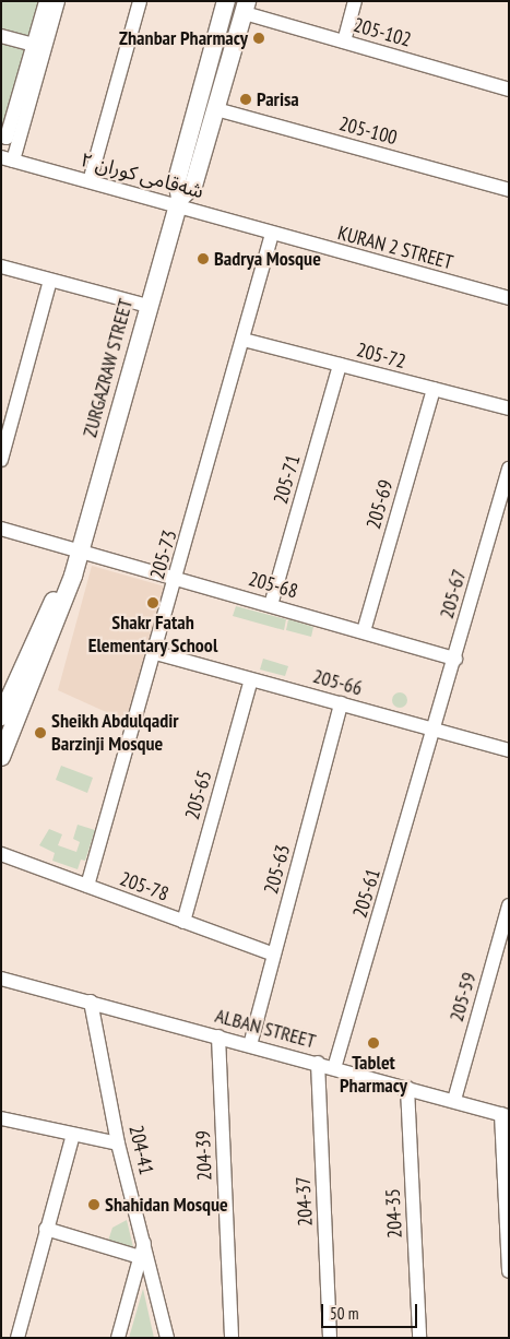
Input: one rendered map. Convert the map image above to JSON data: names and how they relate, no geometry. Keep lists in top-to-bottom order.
{
  "streets": {
    "main road": ["ZURGAZRAW STREET"],
    "street": [
      "205-102",
      "205-100",
      "شەقامی کوران ٢",
      "KURAN 2 STREET",
      "205-72",
      "205-71",
      "205-69",
      "205-73",
      "205-68",
      "205-67",
      "205-66",
      "205-65",
      "205-63",
      "205-78",
      "205-61",
      "205-59",
      "ALBAN STREET",
      "204-41",
      "204-39",
      "204-37",
      "204-35"
    ]
  },
  "crossings": [
    ["205-102", "ZURGAZRAW STREET"],
    ["205-100", "ZURGAZRAW STREET"],
    ["شەقامی کوران ٢", "KURAN 2 STREET"],
    ["شەقامی کوران ٢", "ZURGAZRAW STREET"],
    ["شەقامی کوران ٢", "205-73"],
    ["KURAN 2 STREET", "205-73"],
    ["205-72", "205-71"],
    ["205-72", "205-69"],
    ["205-72", "205-73"],
    ["ZURGAZRAW STREET", "205-68"],
    ["205-71", "205-68"],
    ["205-69", "205-68"],
    ["205-73", "205-68"],
    ["205-73", "205-66"],
    ["205-73", "205-78"],
    ["205-68", "205-67"],
    ["205-67", "205-66"],
    ["205-67", "205-61"],
    ["205-66", "205-65"],
    ["205-66", "205-63"],
    ["205-66", "205-61"],
    ["205-65", "205-78"],
    ["205-63", "205-78"],
    ["205-63", "ALBAN STREET"],
    ["205-61", "ALBAN STREET"],
    ["205-59", "ALBAN STREET"],
    ["ALBAN STREET", "204-41"],
    ["ALBAN STREET", "204-39"],
    ["ALBAN STREET", "204-37"],
    ["ALBAN STREET", "204-35"]
  ],
  "places": [
    "Zhanbar Pharmacy",
    "Parisa",
    "Badrya Mosque",
    "Shakr Fatah Elementary School",
    "Sheikh Abdulqadir Barzinji Mosque",
    "Tablet Pharmacy",
    "Shahidan Mosque"
  ],
  "scale_bar": "50 m"
}
